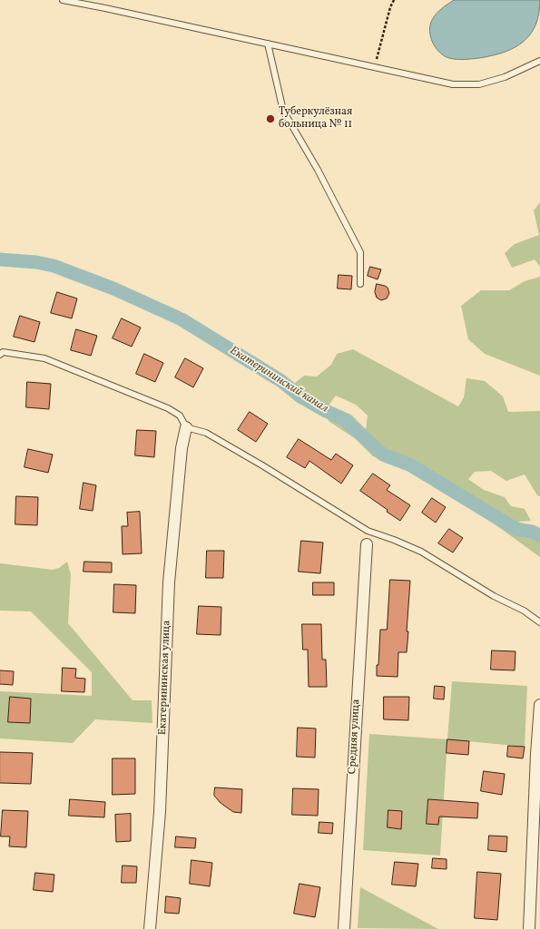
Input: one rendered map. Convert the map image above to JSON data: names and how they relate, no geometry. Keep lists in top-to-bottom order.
{
  "streets": {
    "street": ["Екатерининская улица", "Средняя улица"]
  },
  "water": ["Екатерининский канал"],
  "places": ["Туберкулёзная больница № 11"]
}
